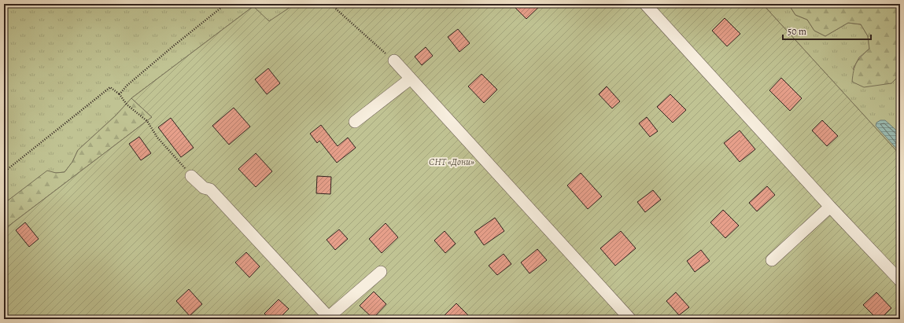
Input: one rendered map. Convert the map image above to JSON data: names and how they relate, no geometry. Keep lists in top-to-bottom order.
{
  "parks": ["СНТ «Дони»"],
  "scale_bar": "50 m"
}
